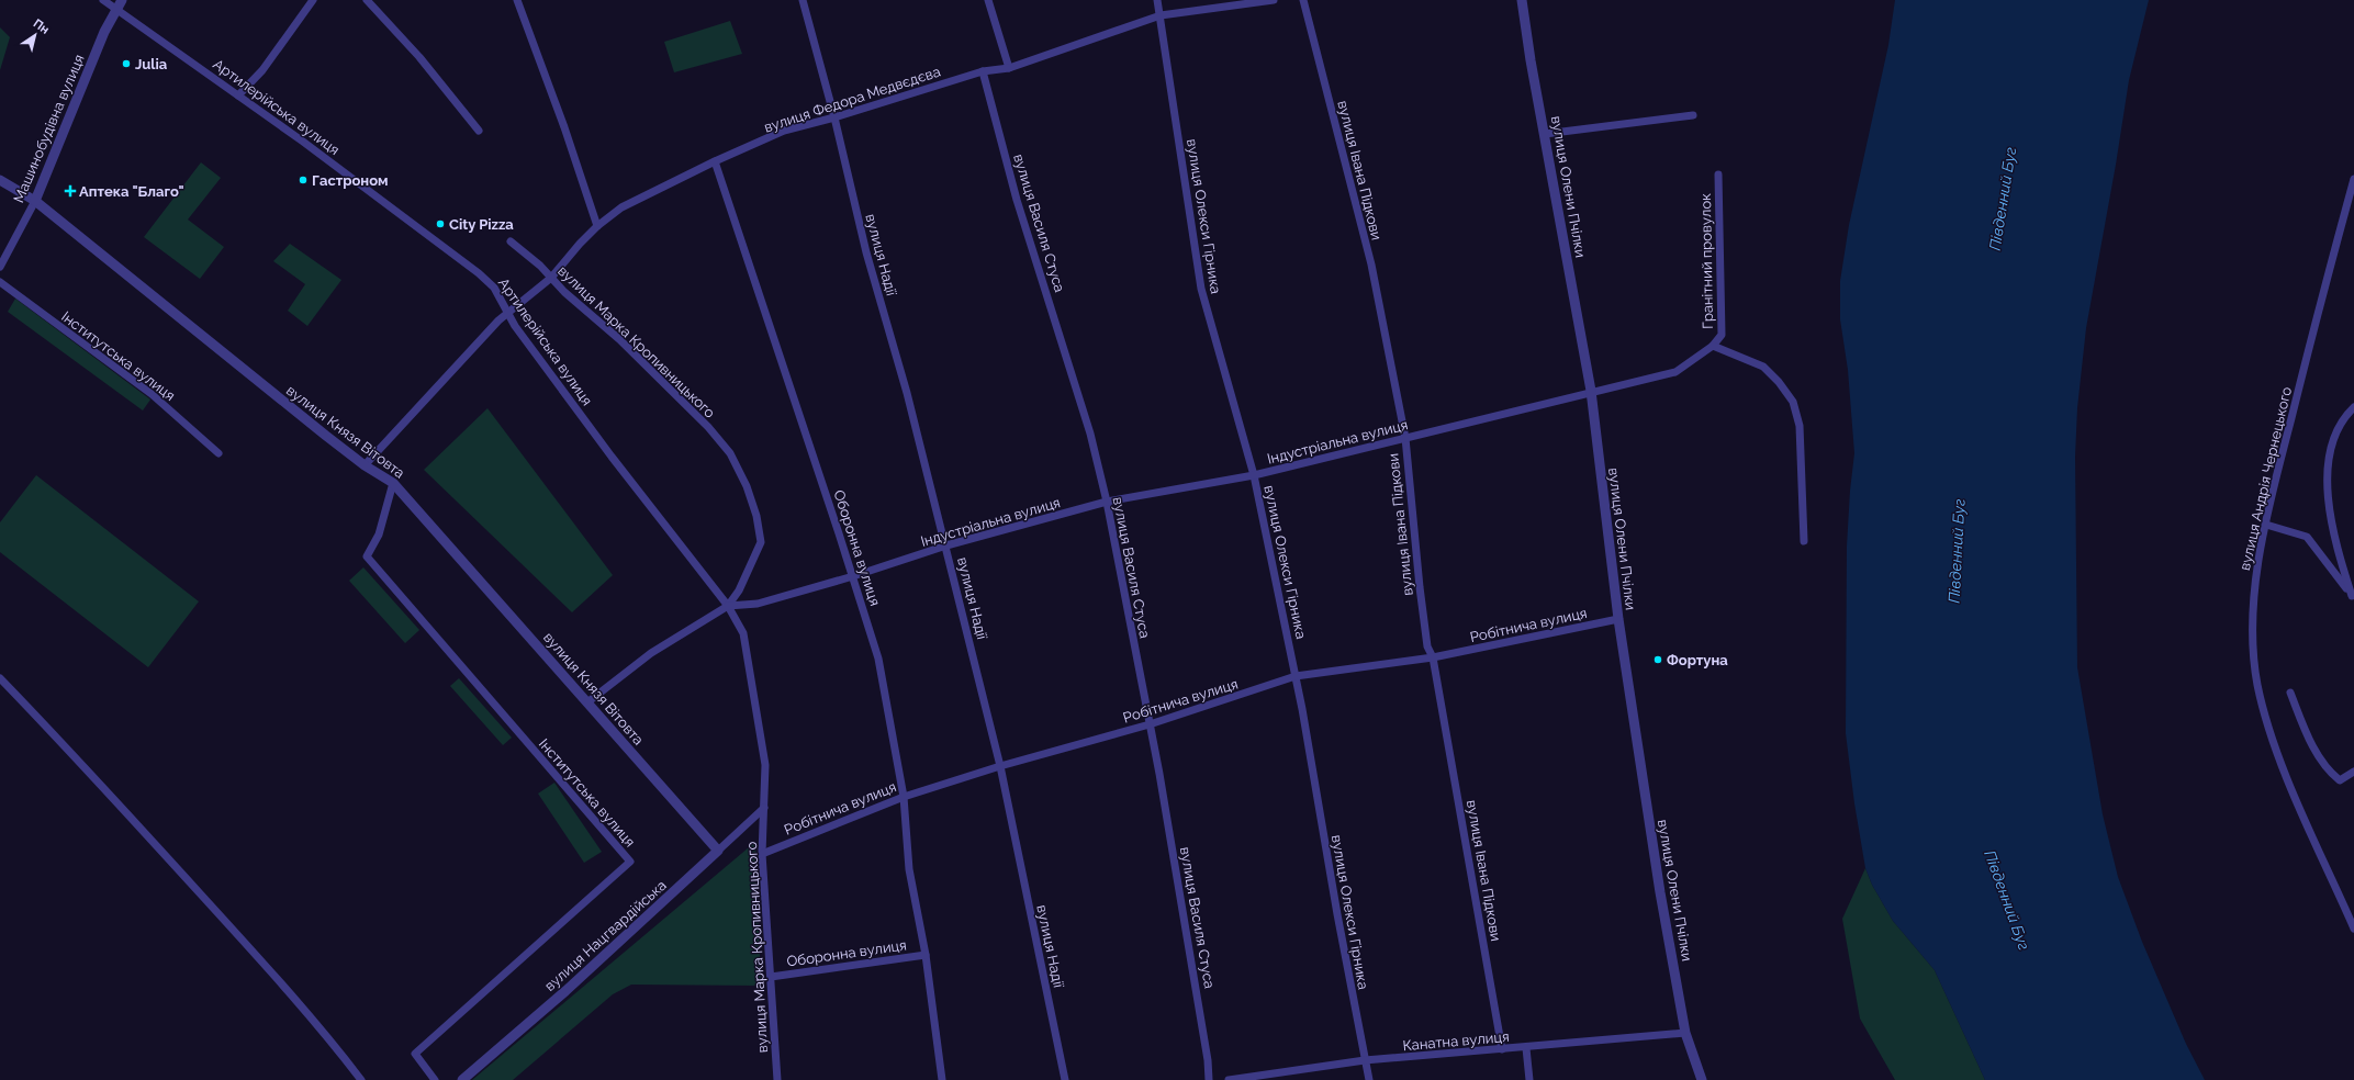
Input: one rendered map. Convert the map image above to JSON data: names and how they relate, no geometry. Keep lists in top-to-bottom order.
{
  "streets": {
    "street": [
      "вулиця Федора Медвєдєва",
      "Артилерійська вулиця",
      "Машинобудівна вулиця",
      "вулиця Івана Підкови",
      "вулиця Олени Пчілки",
      "вулиця Олекси Гірника",
      "вулиця Василя Стуса",
      "вулиця Надії",
      "Гранітний провулок",
      "вулиця Марка Кропивницького",
      "Інститутська вулиця",
      "вулиця Князя Вітовта",
      "Індустріальна вулиця",
      "вулиця Андрія Чернецького",
      "Оборонна вулиця",
      "Робітнича вулиця",
      "вулиця Нацгвардійська",
      "Канатна вулиця"
    ]
  },
  "crossings": [
    ["вулиця Федора Медвєдєва", "Артилерійська вулиця"],
    ["вулиця Федора Медвєдєва", "вулиця Олекси Гірника"],
    ["вулиця Федора Медвєдєва", "вулиця Василя Стуса"],
    ["вулиця Федора Медвєдєва", "вулиця Надії"],
    ["вулиця Федора Медвєдєва", "вулиця Марка Кропивницького"],
    ["вулиця Федора Медвєдєва", "вулиця Князя Вітовта"],
    ["вулиця Федора Медвєдєва", "Оборонна вулиця"],
    ["Артилерійська вулиця", "Машинобудівна вулиця"],
    ["Артилерійська вулиця", "вулиця Марка Кропивницького"],
    ["Артилерійська вулиця", "Індустріальна вулиця"],
    ["Машинобудівна вулиця", "вулиця Князя Вітовта"],
    ["вулиця Івана Підкови", "Індустріальна вулиця"],
    ["вулиця Івана Підкови", "Робітнича вулиця"],
    ["вулиця Івана Підкови", "Канатна вулиця"],
    ["вулиця Олени Пчілки", "Індустріальна вулиця"],
    ["вулиця Олени Пчілки", "Робітнича вулиця"],
    ["вулиця Олени Пчілки", "Канатна вулиця"],
    ["вулиця Олекси Гірника", "Індустріальна вулиця"],
    ["вулиця Олекси Гірника", "Робітнича вулиця"],
    ["вулиця Олекси Гірника", "Канатна вулиця"],
    ["вулиця Василя Стуса", "Індустріальна вулиця"],
    ["вулиця Василя Стуса", "Робітнича вулиця"],
    ["вулиця Надії", "Індустріальна вулиця"],
    ["вулиця Надії", "Робітнича вулиця"],
    ["Гранітний провулок", "Індустріальна вулиця"],
    ["вулиця Марка Кропивницького", "Індустріальна вулиця"],
    ["вулиця Марка Кропивницького", "Оборонна вулиця"],
    ["вулиця Марка Кропивницького", "Робітнича вулиця"],
    ["вулиця Марка Кропивницького", "вулиця Нацгвардійська"],
    ["Інститутська вулиця", "вулиця Князя Вітовта"],
    ["вулиця Князя Вітовта", "вулиця Нацгвардійська"],
    ["Індустріальна вулиця", "Оборонна вулиця"],
    ["Оборонна вулиця", "Робітнича вулиця"]
  ],
  "water": ["Південний Буг"],
  "places": {
    "other": [
      "Julia",
      "Гастроном",
      "City Pizza",
      "Фортуна"
    ],
    "health": ["Аптека \"Благо\""]
  },
  "north": "top right"
}
